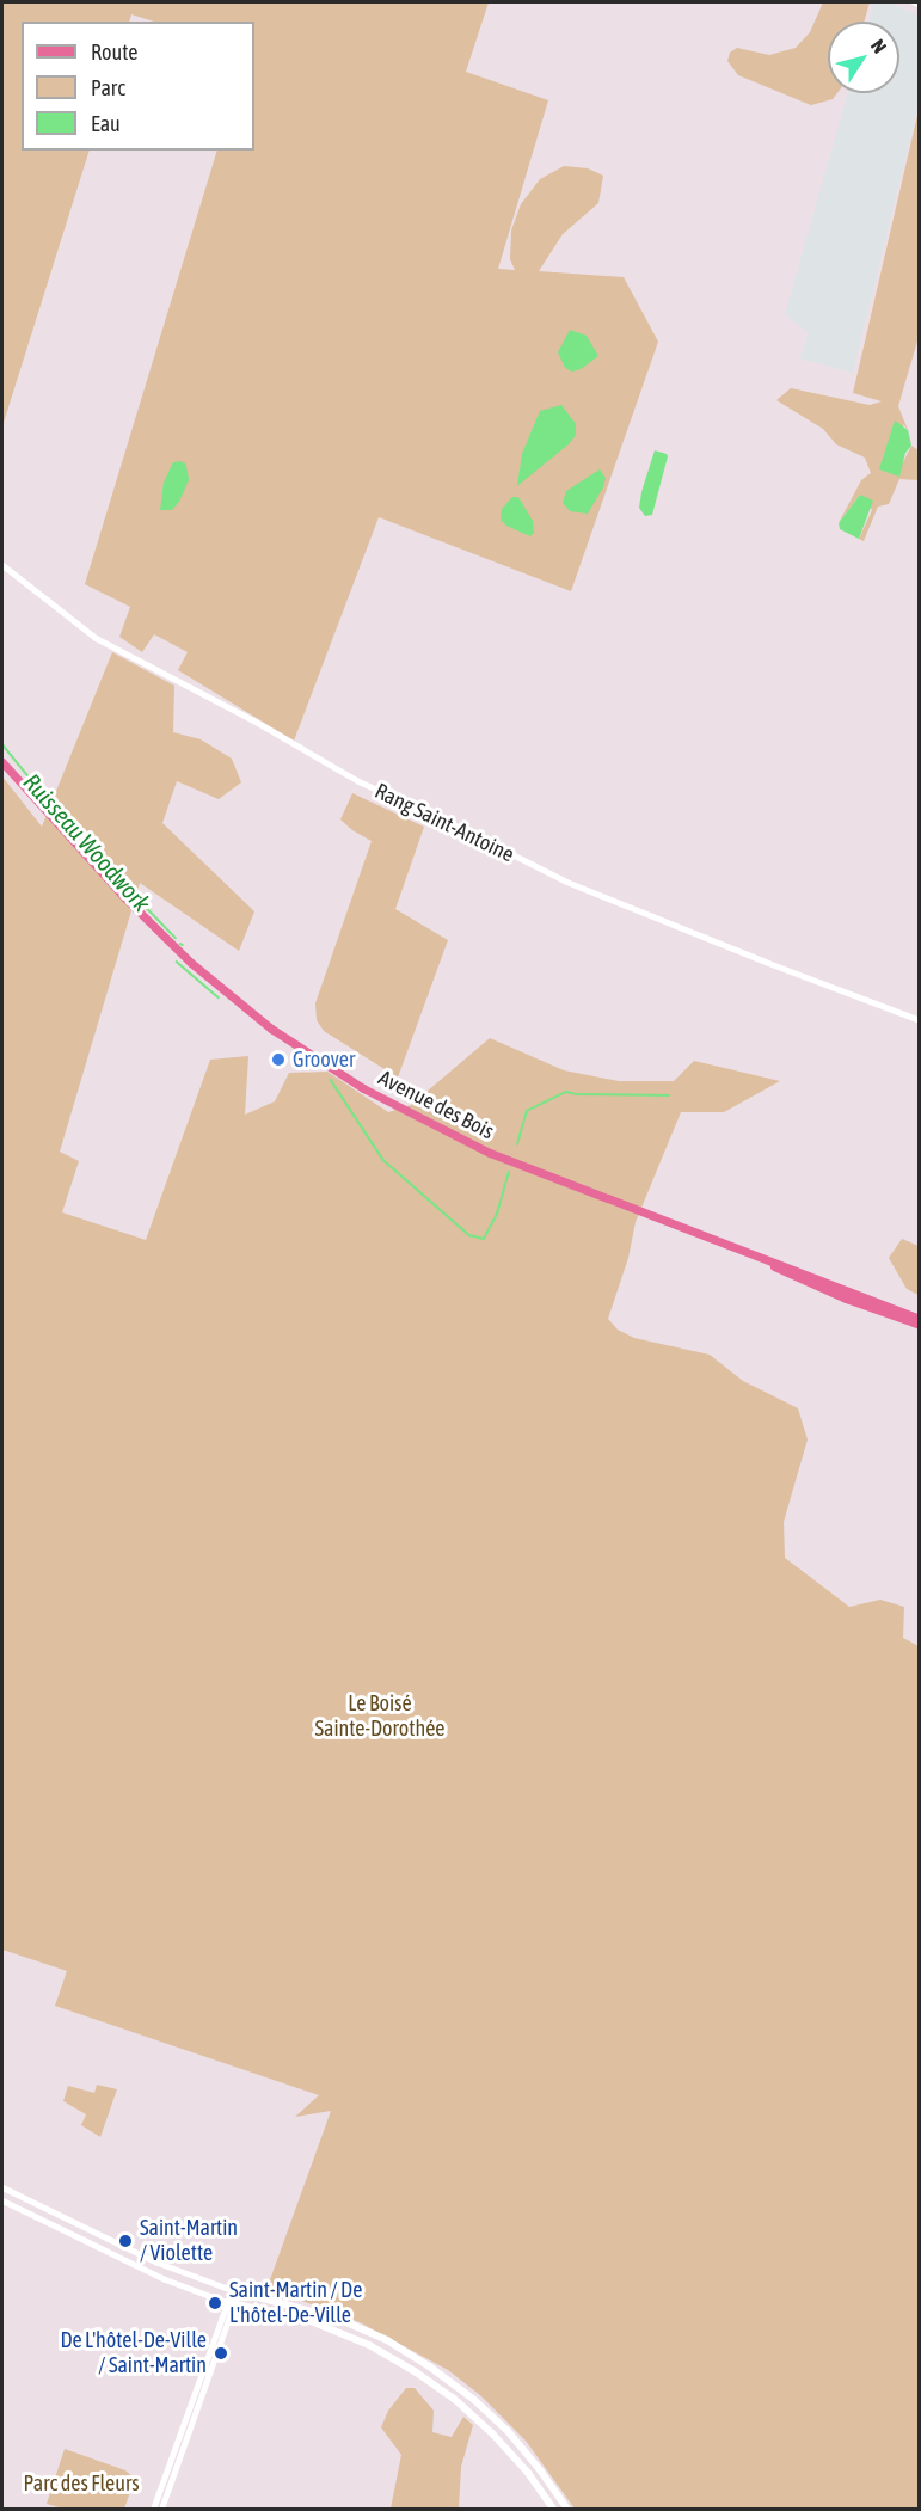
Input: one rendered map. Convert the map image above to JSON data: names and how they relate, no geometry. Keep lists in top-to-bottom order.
{
  "streets": {
    "main road": ["Avenue des Bois"],
    "street": ["Rang Saint-Antoine"]
  },
  "water": ["Ruisseau Woodwork"],
  "parks": ["Le Boisé Sainte-Dorothée", "Parc des Fleurs"],
  "places": [
    "Groover",
    "Saint-Martin / Violette",
    "Saint-Martin / De L'hôtel-De-Ville",
    "De L'hôtel-De-Ville / Saint-Martin"
  ],
  "legend": ["Route", "Parc", "Eau"],
  "north": "top right"
}
